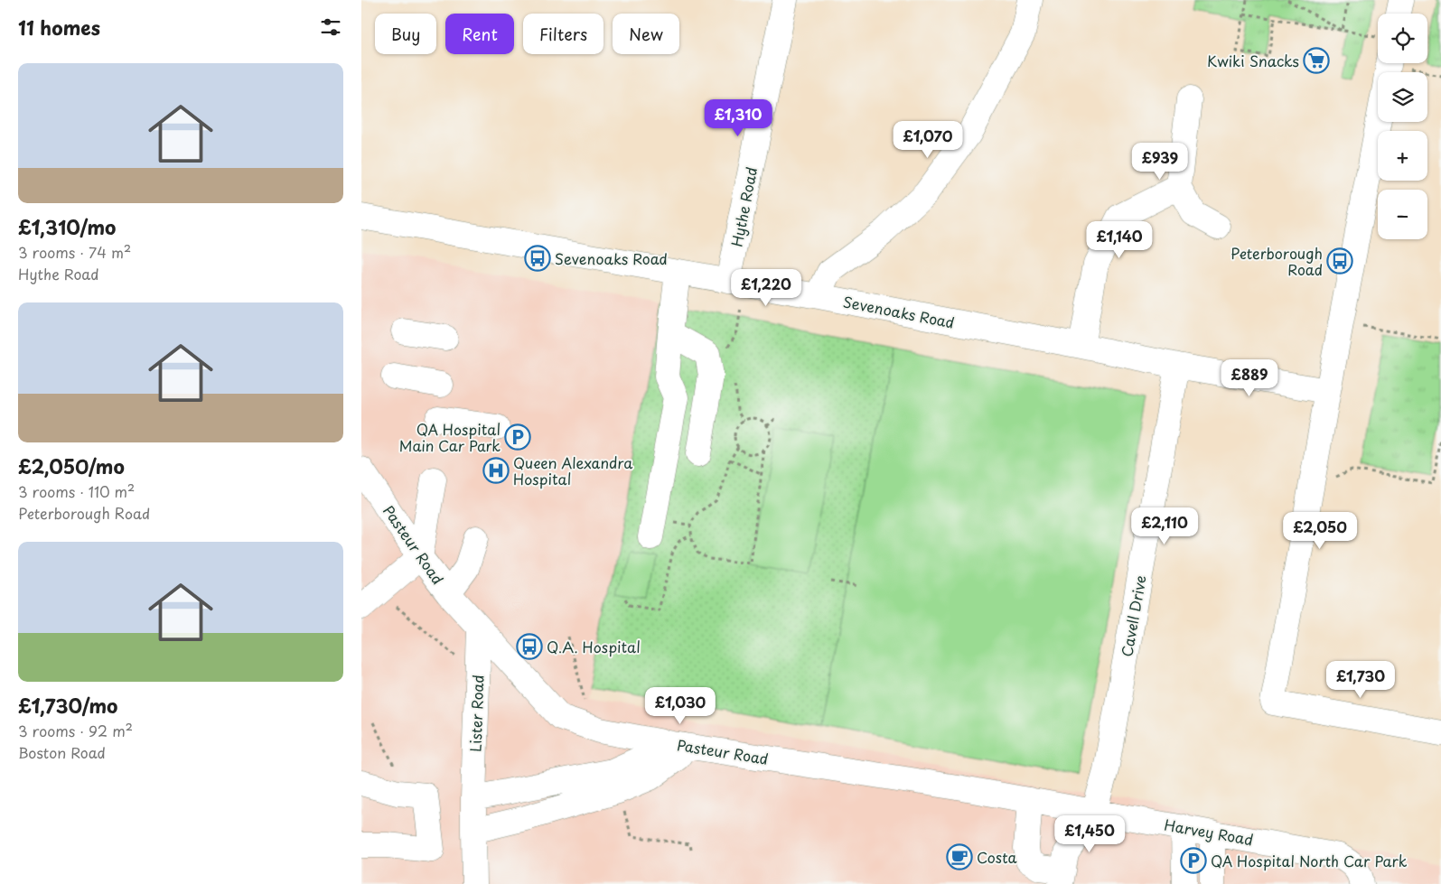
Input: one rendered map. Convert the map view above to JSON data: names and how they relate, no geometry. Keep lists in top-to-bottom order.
{
  "streets": {
    "street": [
      "Hythe Road",
      "Sevenoaks Road",
      "Pasteur Road",
      "Cavell Drive",
      "Lister Road",
      "Harvey Road"
    ]
  },
  "crossings": [
    ["Hythe Road", "Sevenoaks Road"],
    ["Sevenoaks Road", "Cavell Drive"],
    ["Pasteur Road", "Cavell Drive"],
    ["Pasteur Road", "Lister Road"],
    ["Pasteur Road", "Harvey Road"],
    ["Cavell Drive", "Harvey Road"]
  ],
  "places": {
    "supermarket": ["Kwiki Snacks"],
    "bus stop": ["Sevenoaks Road", "Peterborough Road", "Q.A. Hospital"],
    "parking": ["QA Hospital Main Car Park", "QA Hospital North Car Park"],
    "hospital": ["Queen Alexandra Hospital"],
    "cafe": ["Costa"]
  },
  "page": {
    "heading": "11 homes",
    "map_buttons": ["+", "−"],
    "chip": [
      "Buy",
      "Rent",
      "Filters",
      "New"
    ],
    "list": [
      {
        "name": "£1,310/mo",
        "note": "3 rooms · 74 m² · Hythe Road"
      },
      {
        "name": "£2,050/mo",
        "note": "3 rooms · 110 m² · Peterborough Road"
      },
      {
        "name": "£1,730/mo",
        "note": "3 rooms · 92 m² · Boston Road"
      }
    ],
    "price": [
      "£1,310",
      "£1,070",
      "£939",
      "£1,140",
      "£1,220",
      "£889",
      "£2,110",
      "£2,050",
      "£1,730",
      "£1,030",
      "£1,450"
    ]
  }
}
